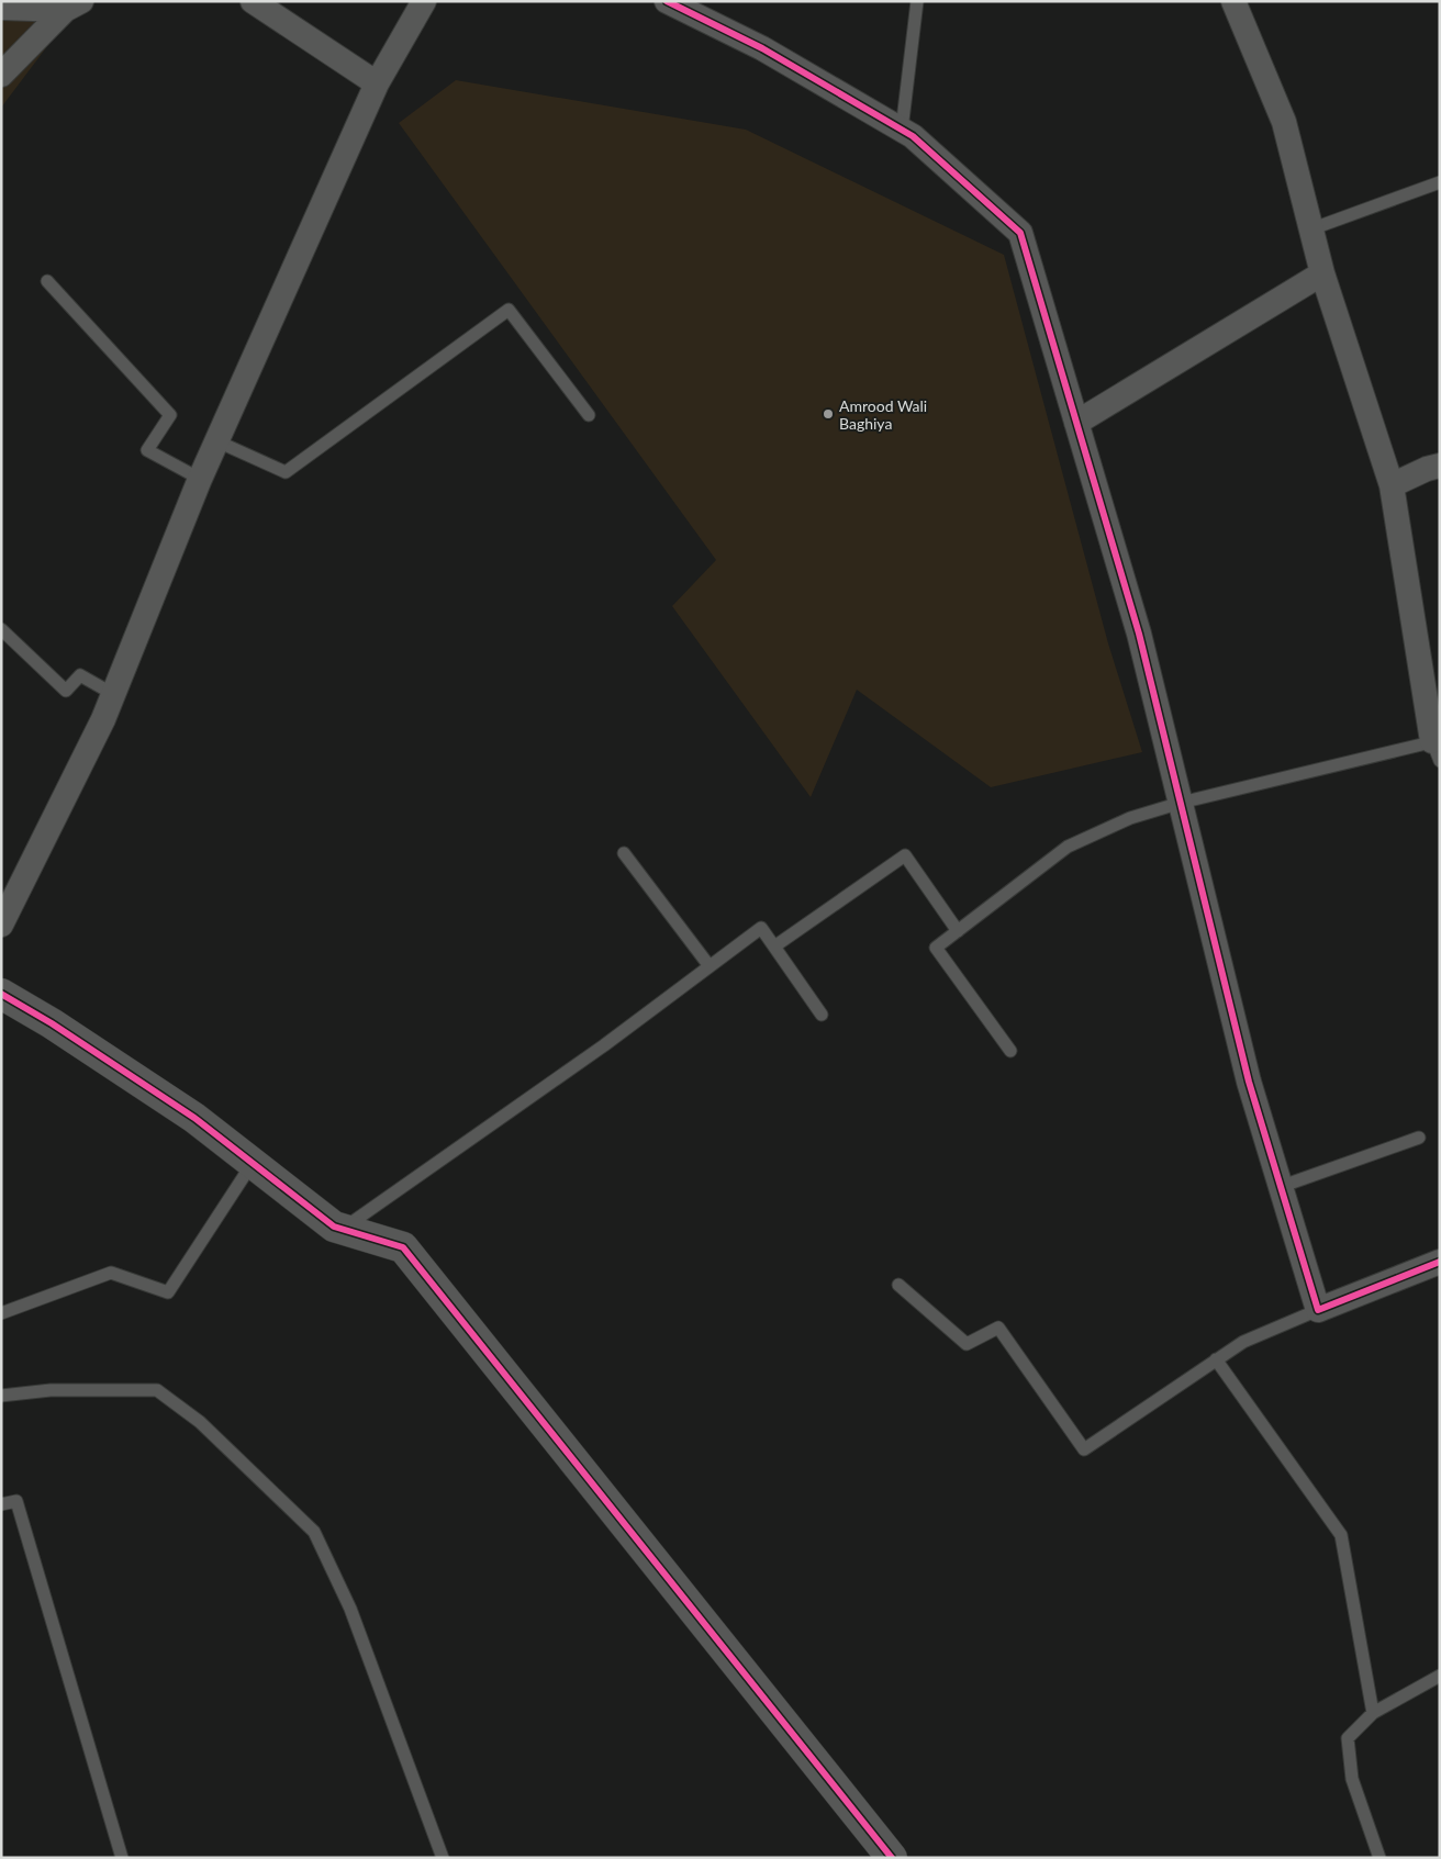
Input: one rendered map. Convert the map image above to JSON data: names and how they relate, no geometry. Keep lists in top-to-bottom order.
{
  "places": ["Amrood Wali Baghiya"]
}
